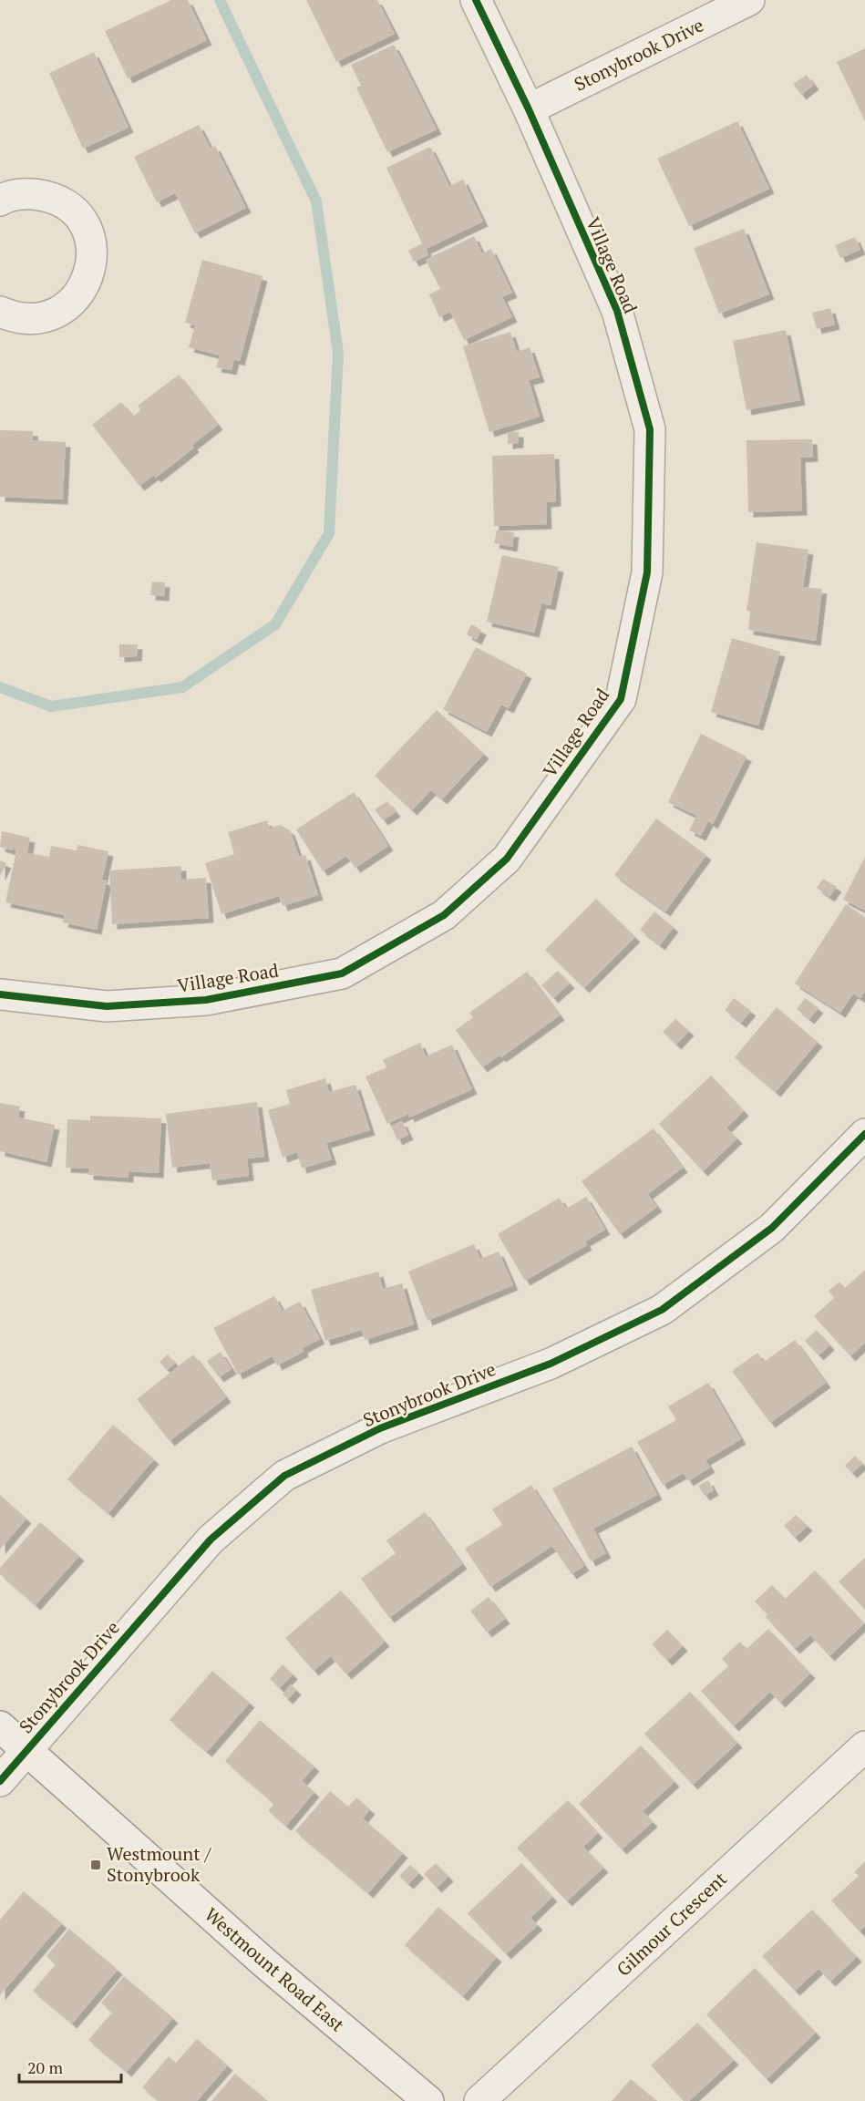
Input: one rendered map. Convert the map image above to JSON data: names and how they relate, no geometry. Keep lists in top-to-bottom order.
{
  "streets": {
    "street": [
      "Stonybrook Drive",
      "Village Road",
      "Gilmour Crescent",
      "Westmount Road East"
    ]
  },
  "crossings": [
    ["Stonybrook Drive", "Village Road"],
    ["Stonybrook Drive", "Westmount Road East"]
  ],
  "places": {
    "transit": ["Westmount / Stonybrook"]
  },
  "scale_bar": "20 m"
}
